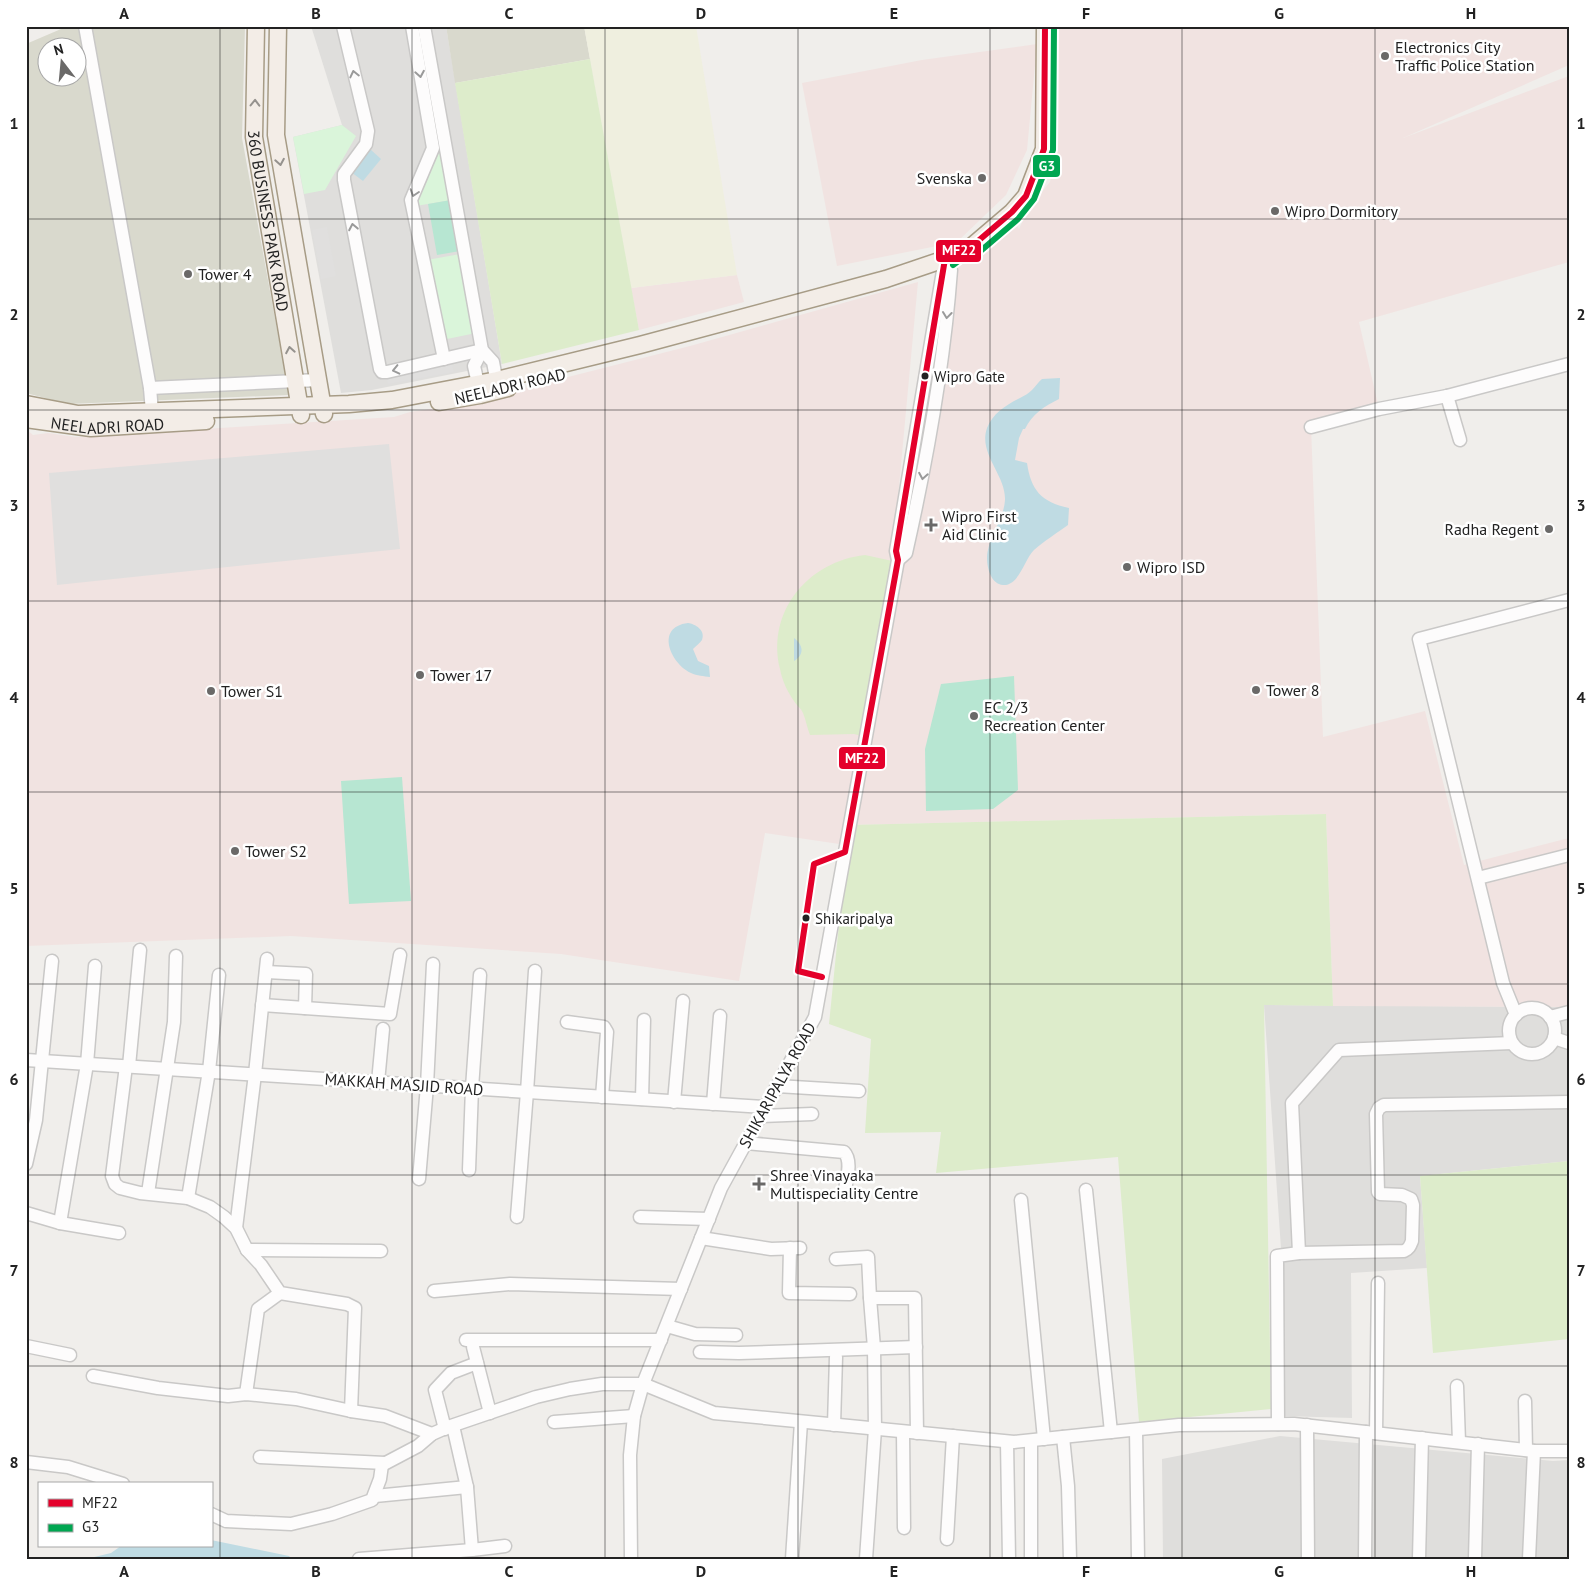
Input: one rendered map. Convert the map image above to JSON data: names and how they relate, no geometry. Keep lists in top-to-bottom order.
{
  "streets": {
    "main road": ["360 BUSINESS PARK ROAD", "NEELADRI ROAD"],
    "street": ["MAKKAH MASJID ROAD", "SHIKARIPALYA ROAD"]
  },
  "crossings": [
    ["360 BUSINESS PARK ROAD", "NEELADRI ROAD"],
    ["NEELADRI ROAD", "SHIKARIPALYA ROAD"],
    ["MAKKAH MASJID ROAD", "SHIKARIPALYA ROAD"]
  ],
  "places": {
    "other": [
      "Electronics City Traffic Police Station",
      "Svenska",
      "Wipro Dormitory",
      "Tower 4",
      "Wipro Gate",
      "Radha Regent",
      "Wipro ISD",
      "Tower 17",
      "Tower 8",
      "Tower S1",
      "EC 2/3 Recreation Center",
      "Tower S2",
      "Shikaripalya"
    ],
    "health": ["Wipro First Aid Clinic", "Shree Vinayaka Multispeciality Centre"]
  },
  "lines": ["transit line MF22", "transit line G3"],
  "legend": ["MF22", "G3"],
  "north": "top",
  "grid": {
    "columns": [
      "A",
      "B",
      "C",
      "D",
      "E",
      "F",
      "G",
      "H"
    ],
    "rows": [
      "1",
      "2",
      "3",
      "4",
      "5",
      "6",
      "7",
      "8"
    ]
  }
}
